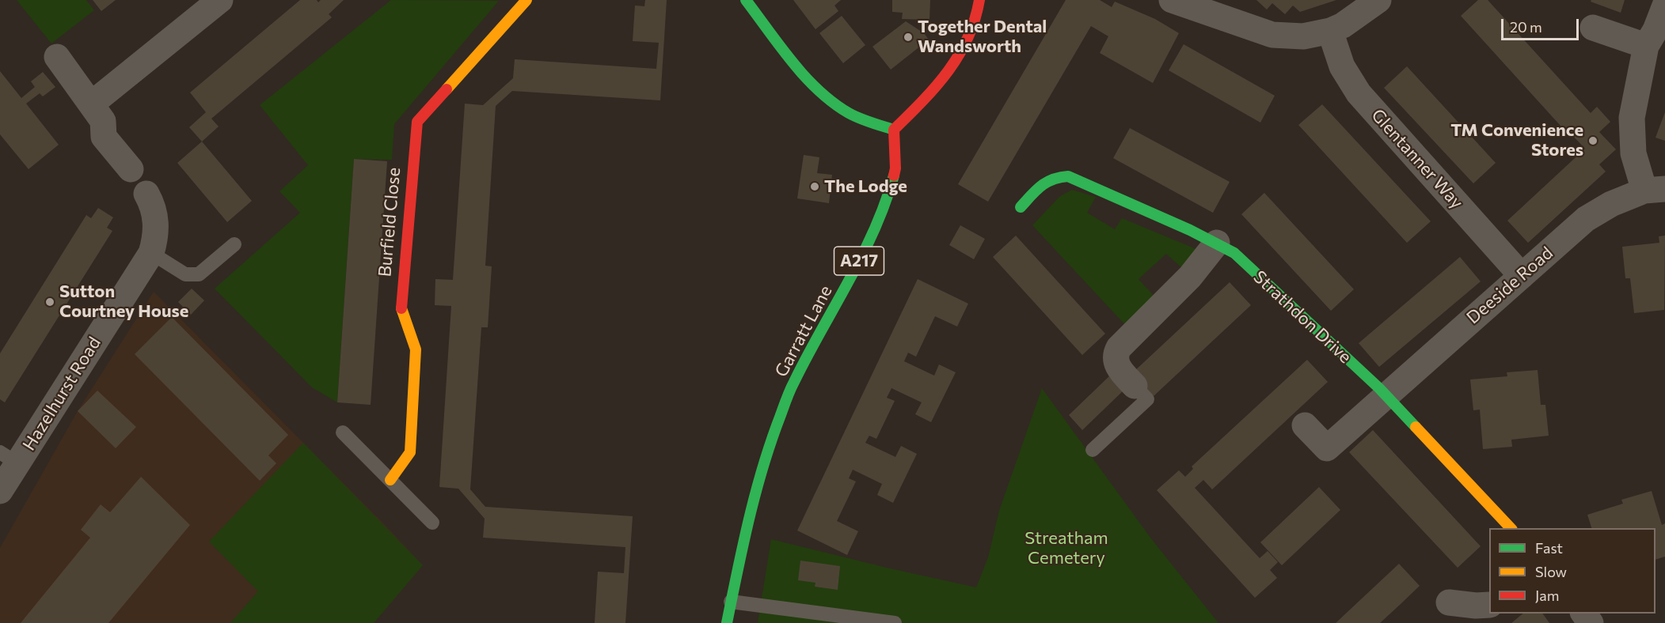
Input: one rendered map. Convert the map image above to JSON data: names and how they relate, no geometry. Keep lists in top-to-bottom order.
{
  "streets": {
    "street": [
      "Glentanner Way",
      "Burfield Close",
      "A217",
      "Deeside Road",
      "Strathdon Drive",
      "Garratt Lane",
      "Hazelhurst Road"
    ]
  },
  "crossings": [
    ["Glentanner Way", "Deeside Road"],
    ["Deeside Road", "Strathdon Drive"]
  ],
  "parks": ["Streatham Cemetery"],
  "places": [
    "Together Dental Wandsworth",
    "TM Convenience Stores",
    "The Lodge",
    "Sutton Courtney House"
  ],
  "legend": ["Fast", "Slow", "Jam"],
  "scale_bar": "20 m"
}
